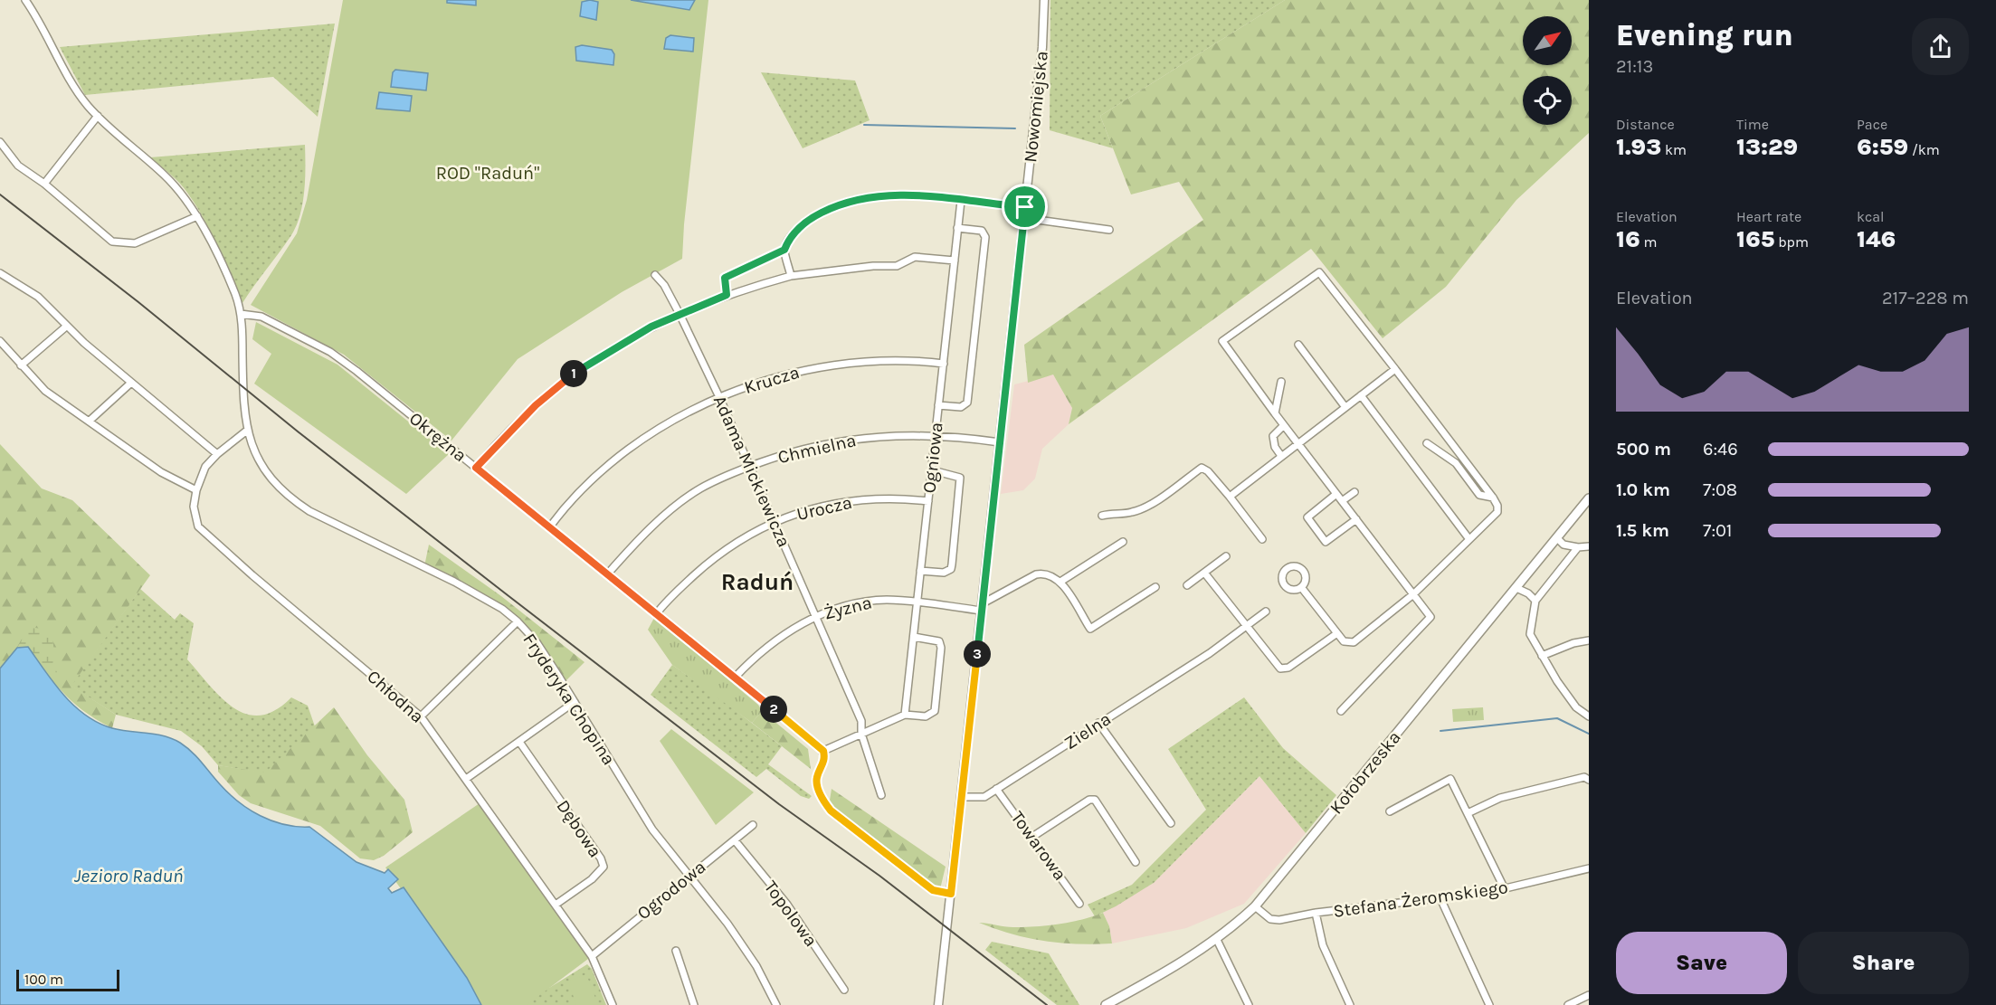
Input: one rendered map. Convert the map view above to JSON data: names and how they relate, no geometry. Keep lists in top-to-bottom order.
{
  "streets": {
    "main road": ["Kołobrzeska"],
    "street": [
      "Nowomiejska",
      "Krucza",
      "Okrężna",
      "Chmielna",
      "Ogniowa",
      "Adama Mickiewicza",
      "Urocza",
      "Żyzna",
      "Chłodna",
      "Fryderyka Chopina",
      "Zielna",
      "Dębowa",
      "Towarowa",
      "Ogrodowa",
      "Stefana Żeromskiego",
      "Topolowa"
    ]
  },
  "crossings": [
    ["Nowomiejska", "Chmielna"],
    ["Nowomiejska", "Żyzna"],
    ["Nowomiejska", "Zielna"],
    ["Krucza", "Okrężna"],
    ["Krucza", "Ogniowa"],
    ["Krucza", "Adama Mickiewicza"],
    ["Okrężna", "Chmielna"],
    ["Okrężna", "Urocza"],
    ["Okrężna", "Żyzna"],
    ["Okrężna", "Fryderyka Chopina"],
    ["Chmielna", "Ogniowa"],
    ["Chmielna", "Adama Mickiewicza"],
    ["Ogniowa", "Urocza"],
    ["Ogniowa", "Żyzna"],
    ["Adama Mickiewicza", "Urocza"],
    ["Adama Mickiewicza", "Żyzna"],
    ["Chłodna", "Fryderyka Chopina"],
    ["Chłodna", "Dębowa"],
    ["Chłodna", "Ogrodowa"],
    ["Fryderyka Chopina", "Ogrodowa"],
    ["Zielna", "Towarowa"],
    ["Kołobrzeska", "Stefana Żeromskiego"],
    ["Ogrodowa", "Topolowa"]
  ],
  "districts": ["Raduń"],
  "water": ["Jezioro Raduń"],
  "parks": ["ROD \"Raduń\""],
  "scale_bar": "100 m",
  "north": "top right",
  "page": {
    "heading": ["Evening run", "21:13"],
    "stats": [
      ["Distance", "1.93 km"],
      ["Time", "13:29"],
      ["Pace", "6:59 /km"],
      ["Elevation", "16 m"],
      ["Heart rate", "165 bpm"],
      ["kcal", "146"]
    ],
    "chart": ["Elevation", "217–228 m"],
    "pins": ["1", "3", "2"],
    "list": [
      {
        "name": "500 m",
        "note": "6:46"
      },
      {
        "name": "1.0 km",
        "note": "7:08"
      },
      {
        "name": "1.5 km",
        "note": "7:01"
      }
    ],
    "buttons": ["Save", "Share"],
    "scale": "100 m"
  }
}
